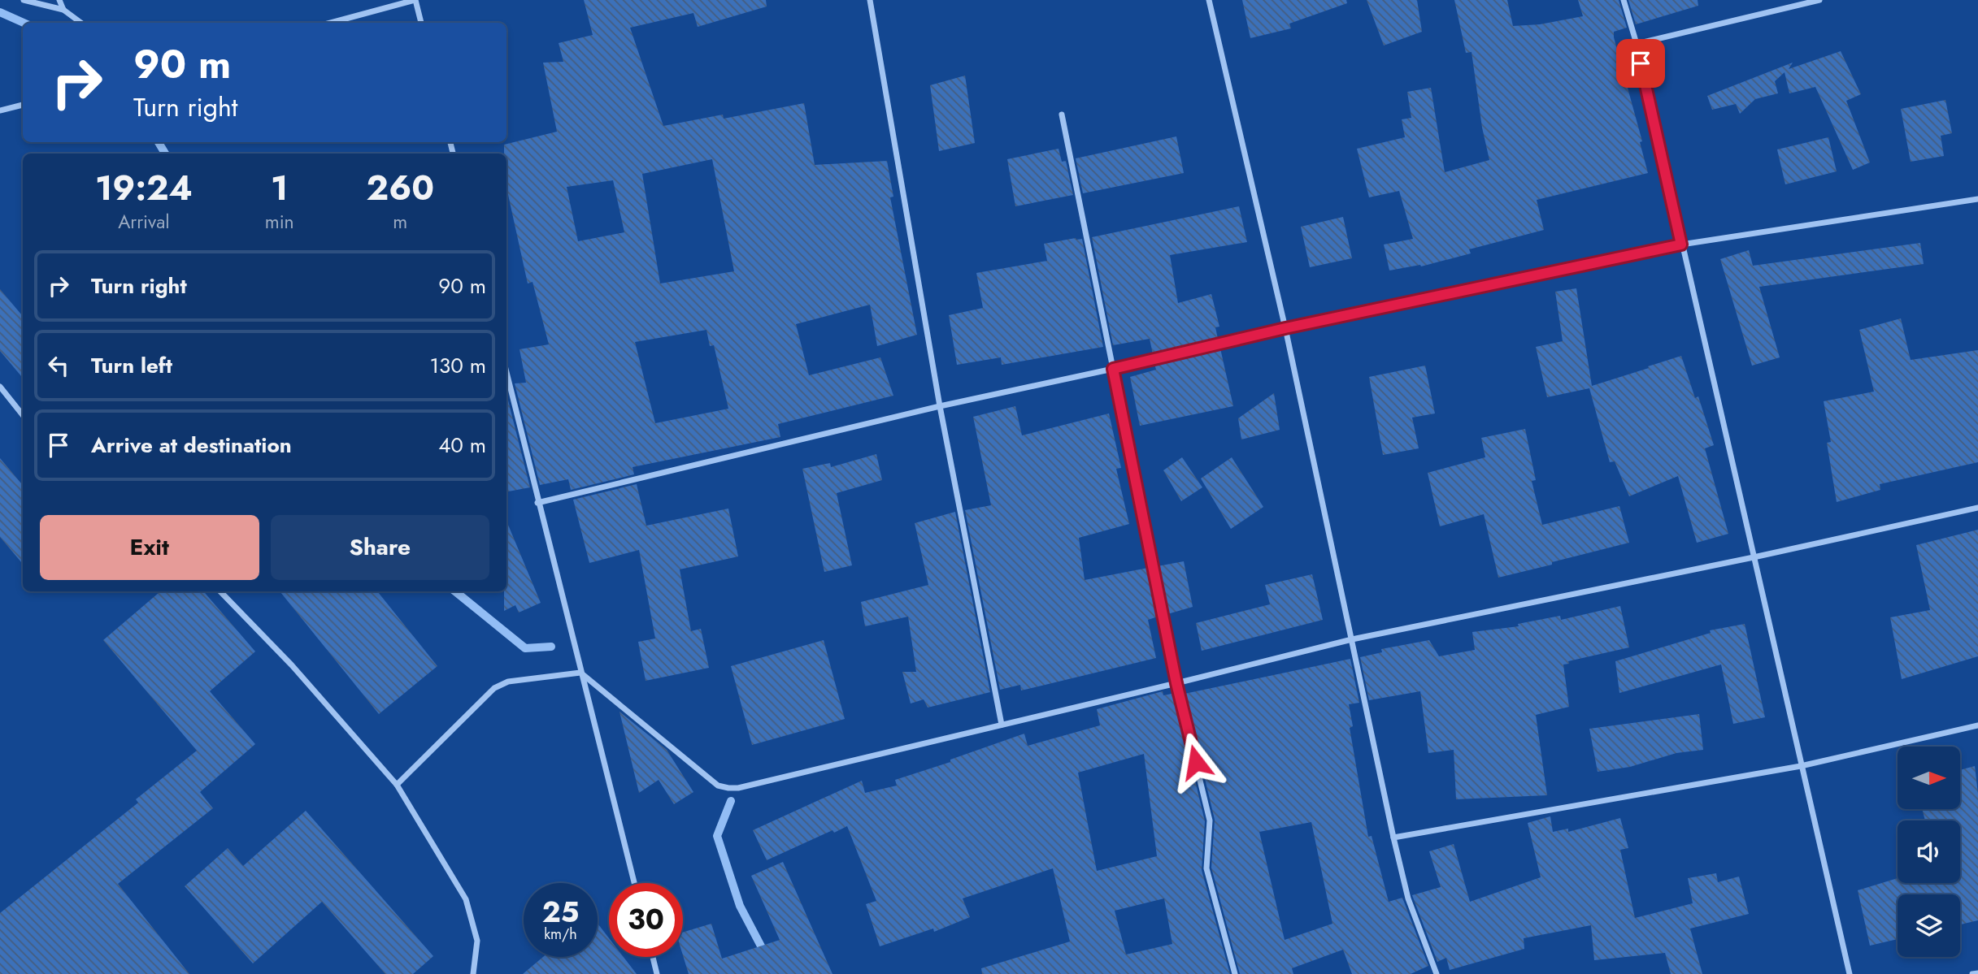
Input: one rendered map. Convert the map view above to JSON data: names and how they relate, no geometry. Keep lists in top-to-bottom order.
{
  "north": "right",
  "page": {
    "turn": ["90 m", "Turn right"],
    "eta": [
      "19:24",
      "Arrival",
      "1",
      "min",
      "260",
      "m"
    ],
    "list": [
      {
        "name": "Turn right",
        "value": "90 m"
      },
      {
        "name": "Turn left",
        "value": "130 m"
      },
      {
        "name": "Arrive at destination",
        "value": "40 m"
      }
    ],
    "buttons": ["Exit", "Share"],
    "speed": "25 km/h",
    "limit": "30"
  }
}
